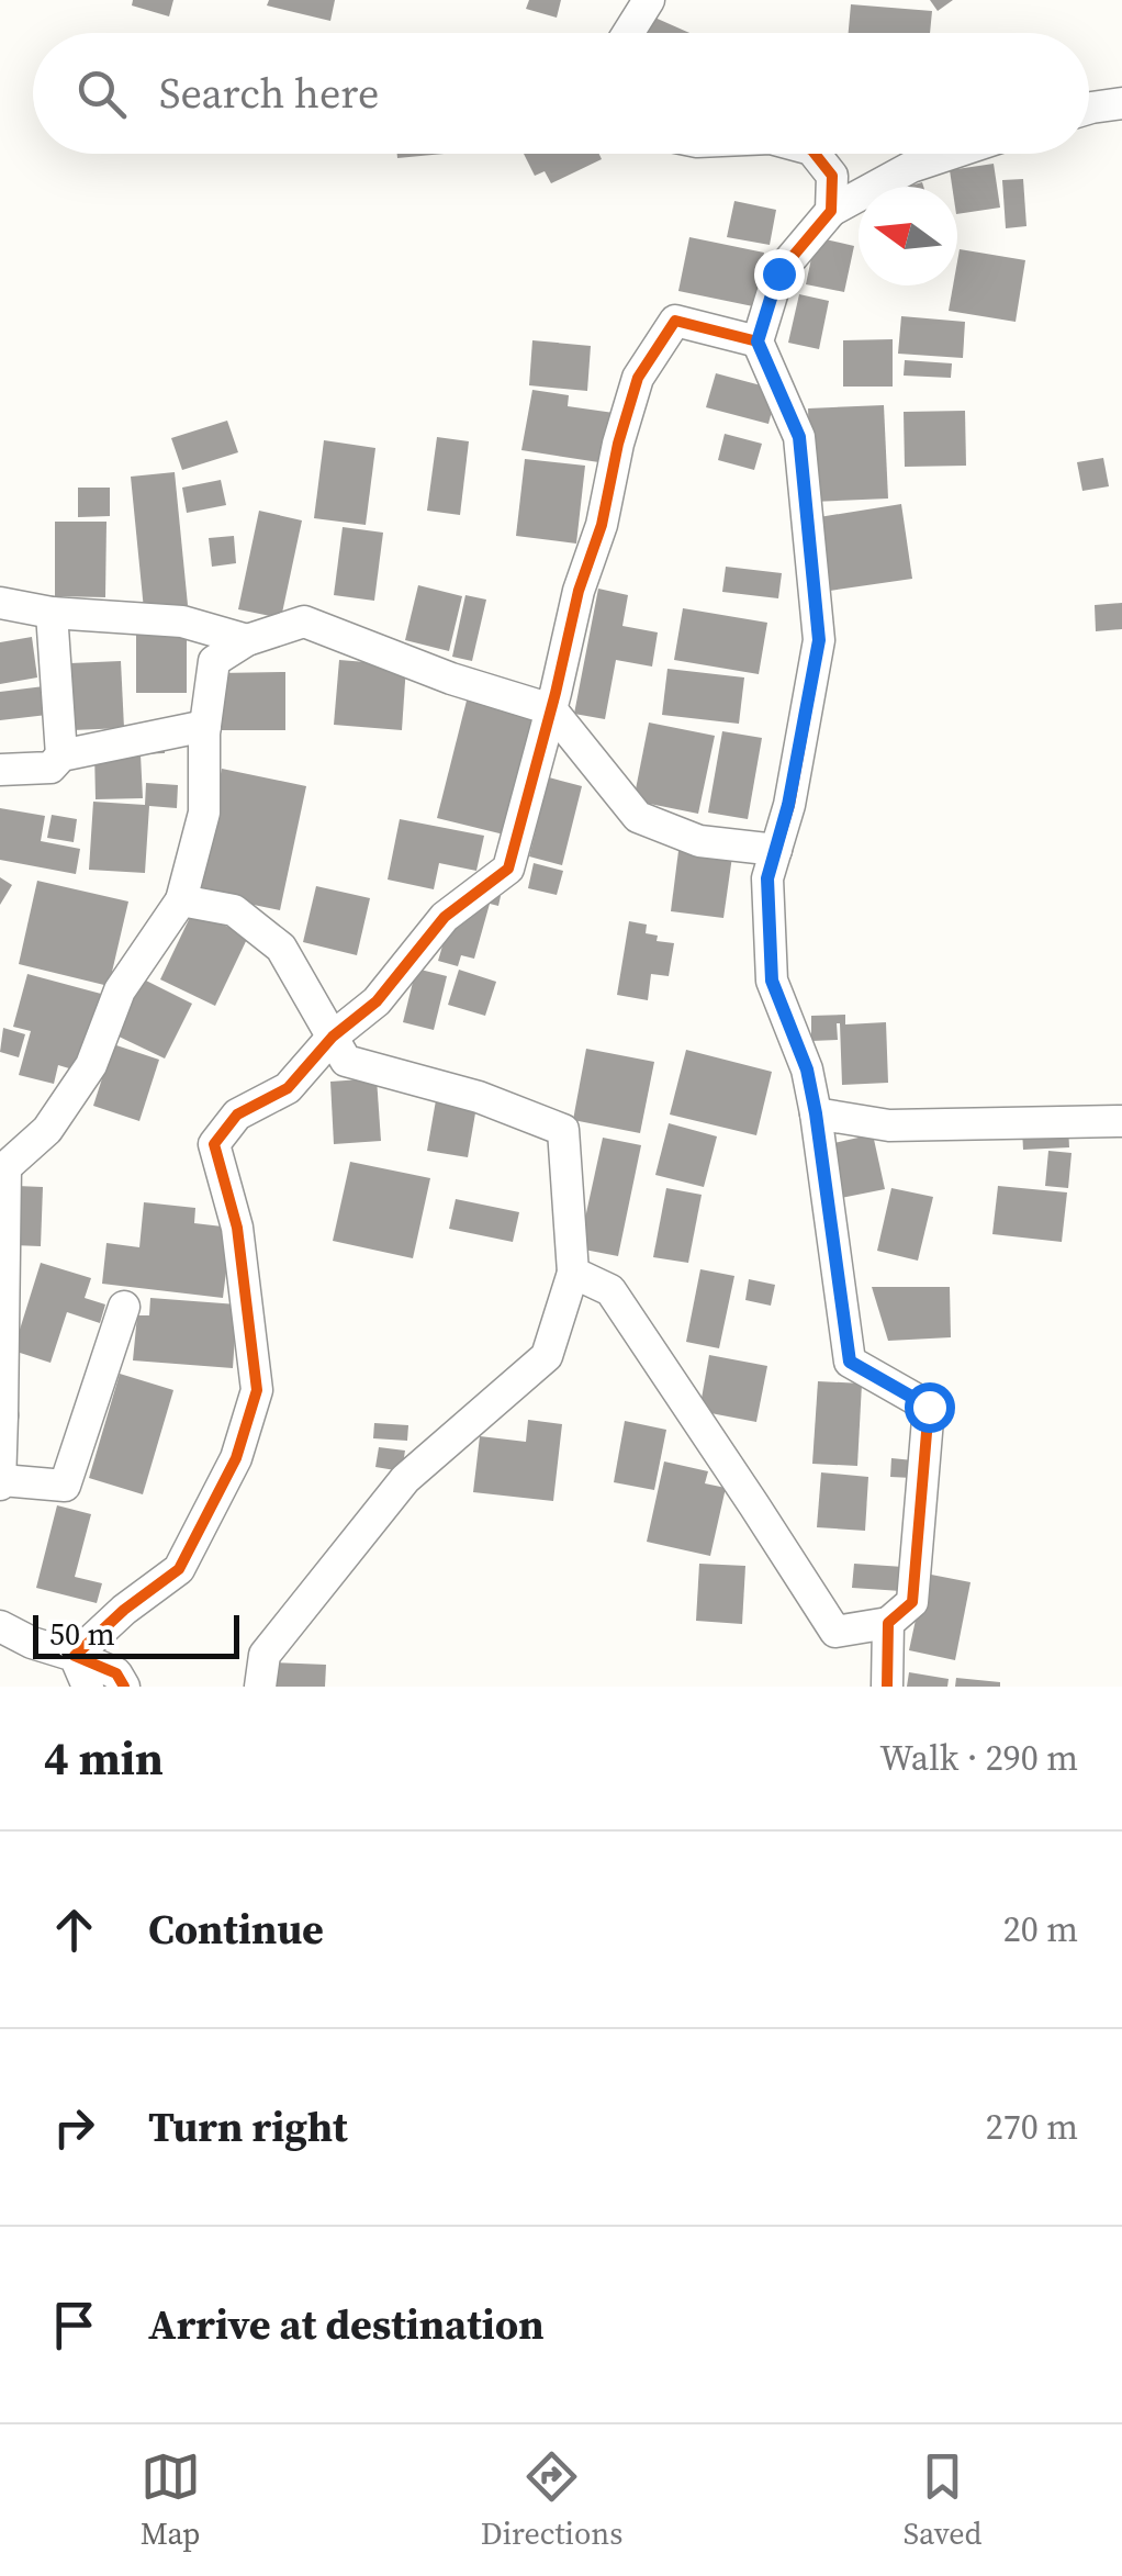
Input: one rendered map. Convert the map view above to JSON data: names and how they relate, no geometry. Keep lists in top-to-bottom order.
{
  "scale_bar": "50 m",
  "north": "left",
  "page": {
    "search": "Search here",
    "scale": "50 m",
    "heading": ["4 min", "Walk · 290 m"],
    "list": [
      ["Continue", "20 m"],
      ["Turn right", "270 m"],
      "Arrive at destination"
    ],
    "nav": ["Map", "Directions", "Saved"]
  }
}
